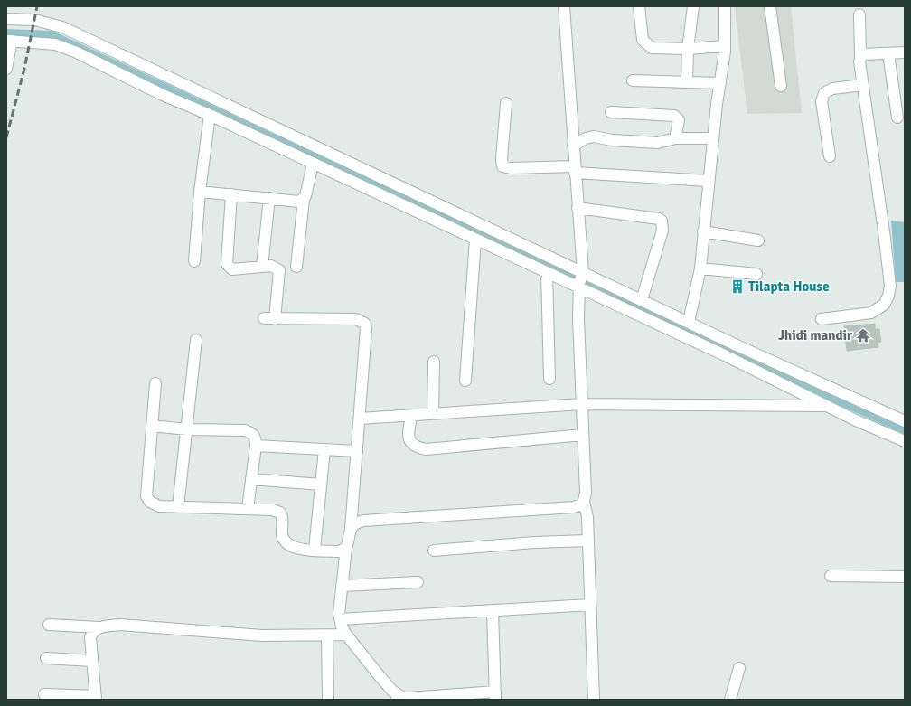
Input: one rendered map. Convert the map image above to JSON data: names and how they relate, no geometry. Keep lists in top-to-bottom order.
{
  "places": {
    "building": ["Tilapta House"],
    "temple": ["Jhidi mandir"]
  }
}
